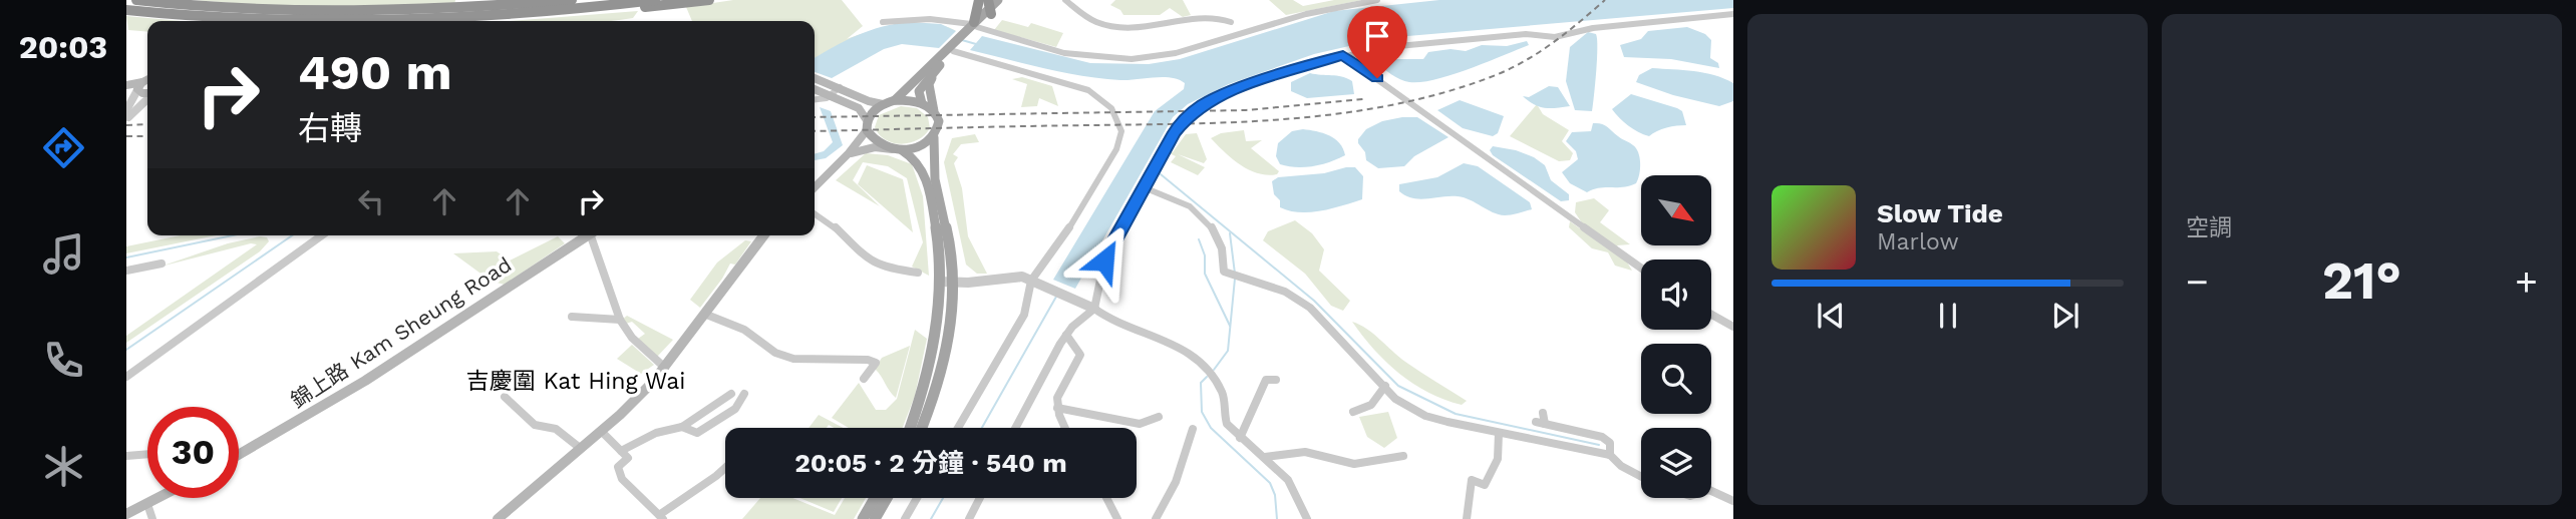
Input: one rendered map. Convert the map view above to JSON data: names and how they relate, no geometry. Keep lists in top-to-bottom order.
{
  "streets": {
    "main road": ["錦上路 Kam Sheung Road"]
  },
  "districts": ["吉慶圍 Kat Hing Wai"],
  "north": "bottom right",
  "page": {
    "tabs": "20:03",
    "tile": "空調",
    "turn": ["490 m", "右轉"],
    "song": ["Slow Tide", "Marlow"],
    "heat": ["−", "21°", "+"],
    "limit": "30",
    "trip": "20:05 · 2 分鐘 · 540 m"
  }
}
